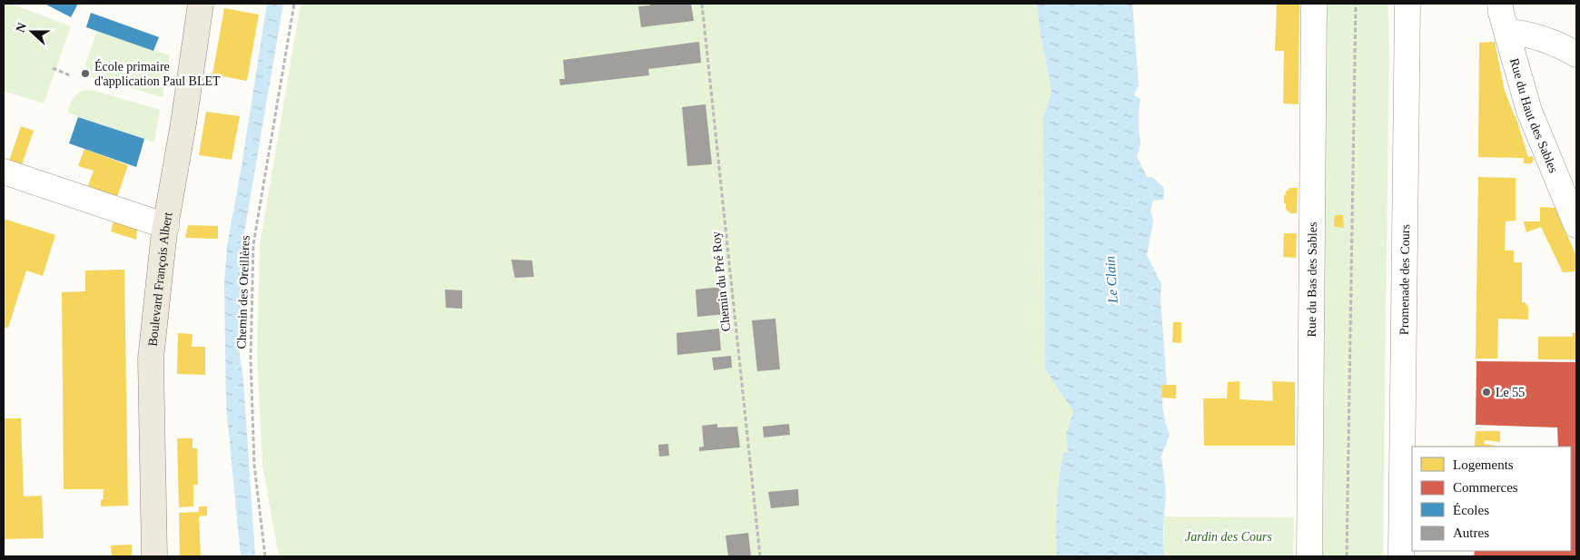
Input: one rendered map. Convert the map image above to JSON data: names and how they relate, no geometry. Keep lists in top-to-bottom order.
{
  "streets": {
    "main road": ["Boulevard François Albert"],
    "street": ["Rue du Haut des Sables", "Promenade des Cours", "Rue du Bas des Sables"],
    "path": ["Chemin du Pré Roy", "Chemin des Oreillères"]
  },
  "water": ["Le Clain"],
  "parks": ["Jardin des Cours"],
  "places": ["École primaire d'application Paul BLET", "Le 55"],
  "legend": [
    "Logements",
    "Commerces",
    "Écoles",
    "Autres"
  ],
  "north": "left"
}
